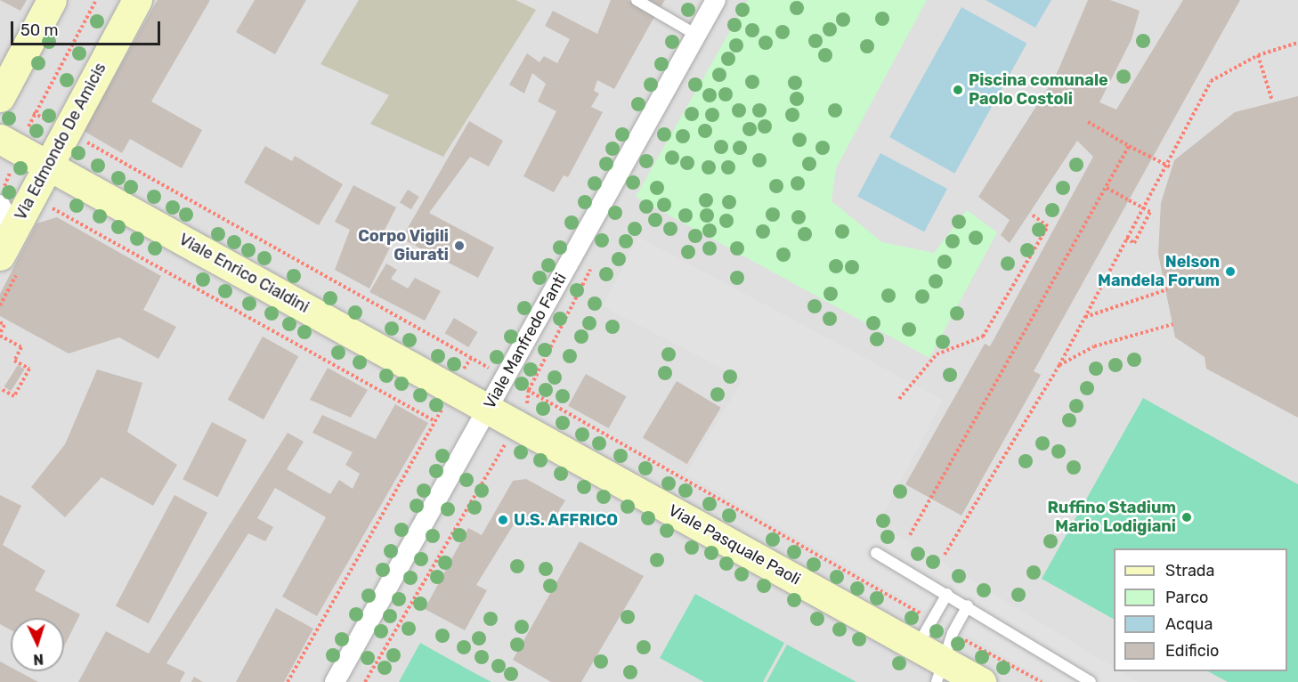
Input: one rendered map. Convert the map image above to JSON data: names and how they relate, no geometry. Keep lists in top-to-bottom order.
{
  "streets": {
    "street": [
      "Via Edmondo De Amicis",
      "Viale Enrico Cialdini",
      "Viale Manfredo Fanti",
      "Viale Pasquale Paoli"
    ]
  },
  "crossings": [
    ["Via Edmondo De Amicis", "Viale Enrico Cialdini"],
    ["Viale Enrico Cialdini", "Viale Manfredo Fanti"],
    ["Viale Enrico Cialdini", "Viale Pasquale Paoli"],
    ["Viale Manfredo Fanti", "Viale Pasquale Paoli"]
  ],
  "places": [
    "Piscina comunale Paolo Costoli",
    "Corpo Vigili Giurati",
    "Nelson Mandela Forum",
    "Ruffino Stadium Mario Lodigiani",
    "U.S. AFFRICO"
  ],
  "legend": [
    "Strada",
    "Parco",
    "Acqua",
    "Edificio"
  ],
  "scale_bar": "50 m",
  "north": "bottom"
}
